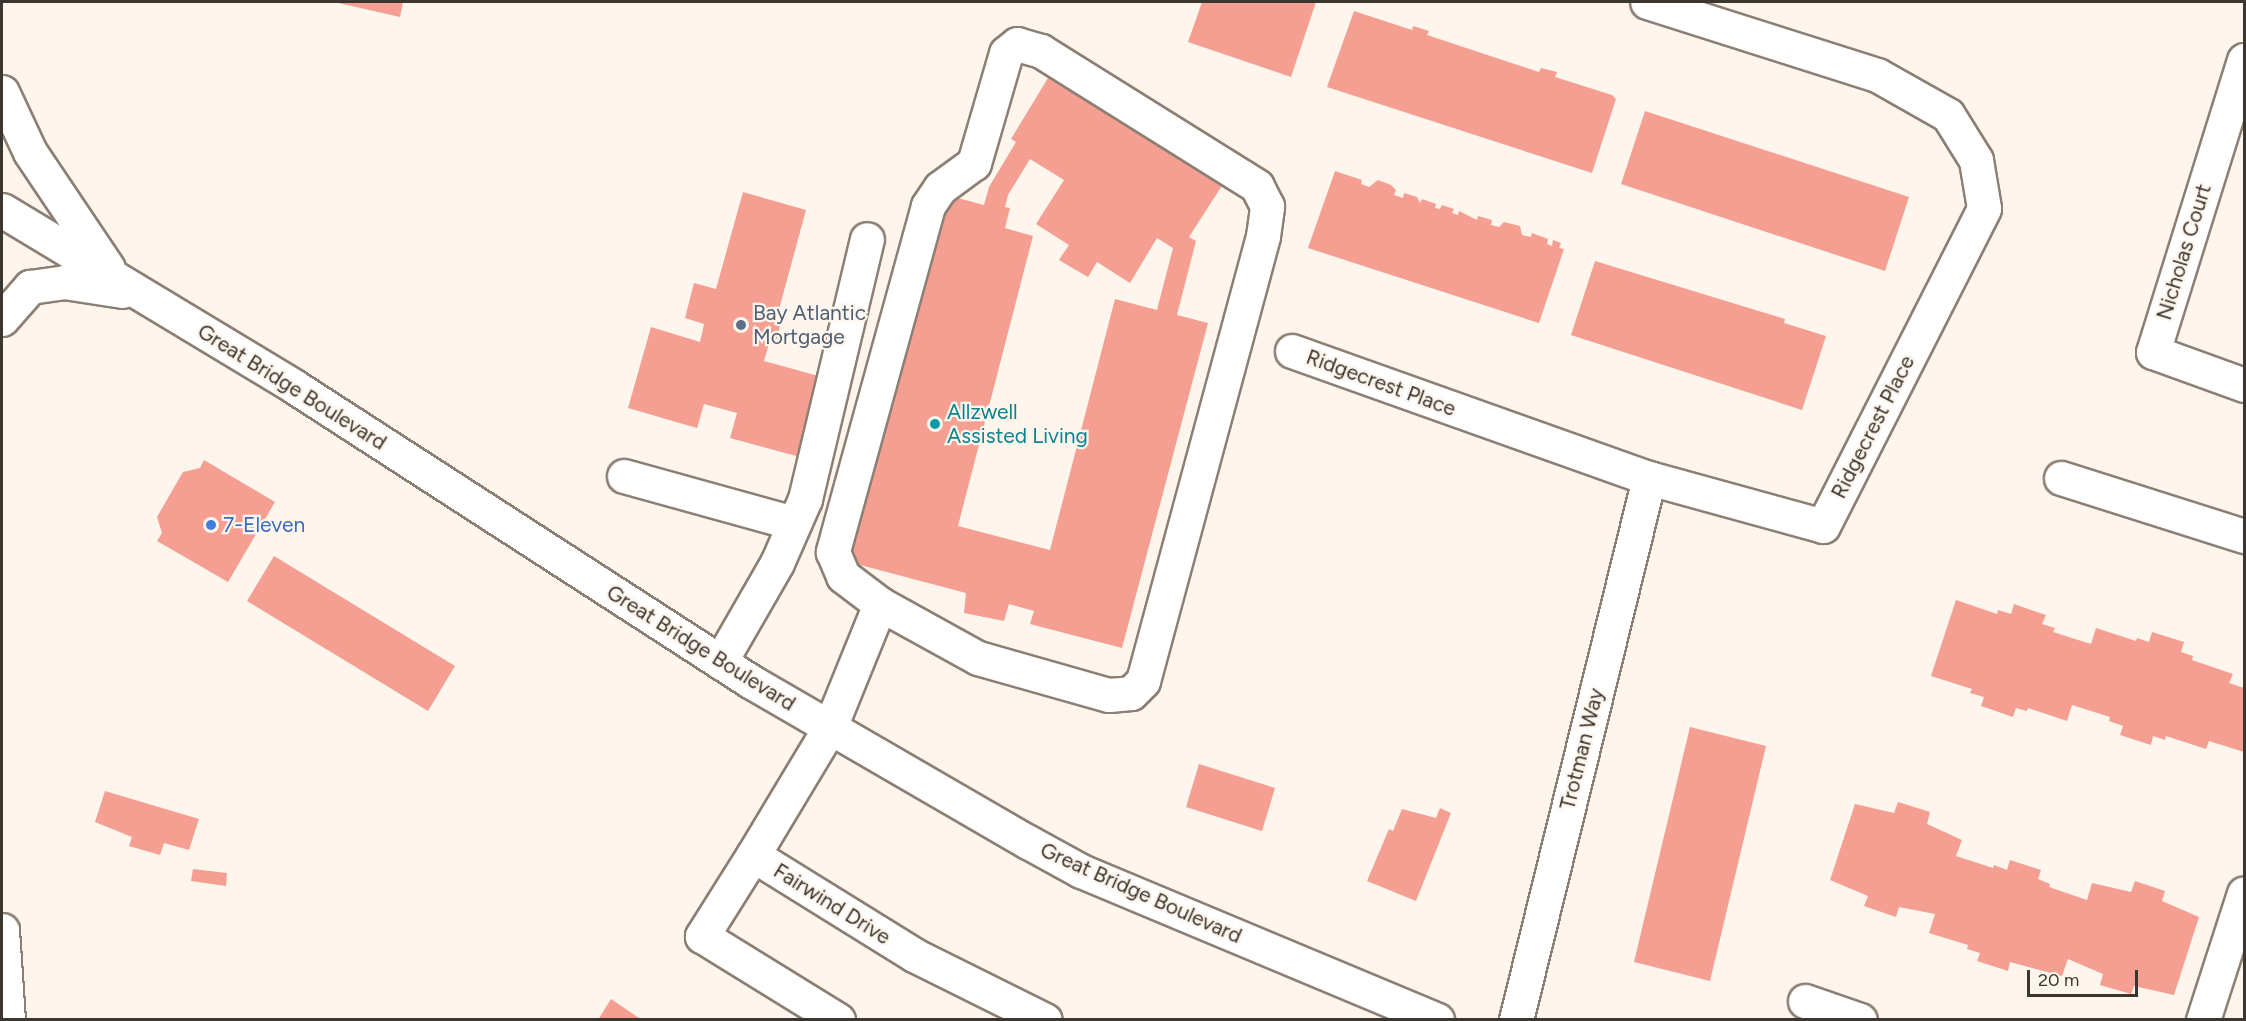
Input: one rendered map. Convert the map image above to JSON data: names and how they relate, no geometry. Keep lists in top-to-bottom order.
{
  "streets": {
    "street": [
      "Nicholas Court",
      "Ridgecrest Place",
      "Great Bridge Boulevard",
      "Trotman Way",
      "Fairwind Drive"
    ]
  },
  "crossings": [
    ["Ridgecrest Place", "Trotman Way"],
    ["Great Bridge Boulevard", "Fairwind Drive"]
  ],
  "places": ["Bay Atlantic Mortgage", "Allzwell Assisted Living", "7-Eleven"],
  "scale_bar": "20 m"
}
